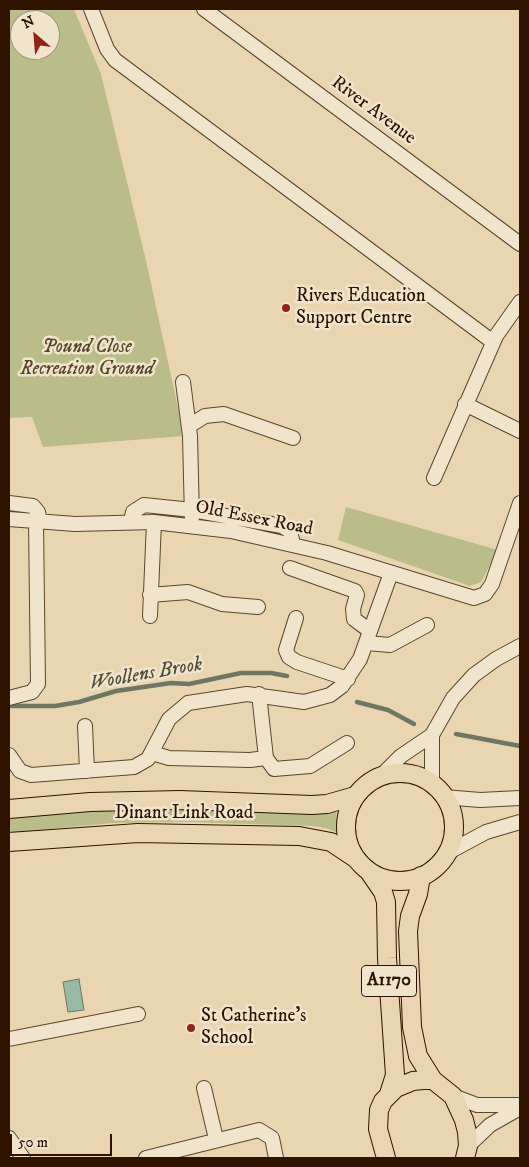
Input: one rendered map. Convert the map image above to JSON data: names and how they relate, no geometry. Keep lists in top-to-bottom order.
{
  "streets": {
    "main road": ["Dinant Link Road", "A1170"],
    "street": ["River Avenue", "Old Essex Road"]
  },
  "crossings": [
    ["Dinant Link Road", "A1170"]
  ],
  "water": ["Woollens Brook"],
  "parks": ["Pound Close Recreation Ground"],
  "places": ["Rivers Education Support Centre", "St Catherine's School"],
  "scale_bar": "50 m",
  "north": "top left"
}
